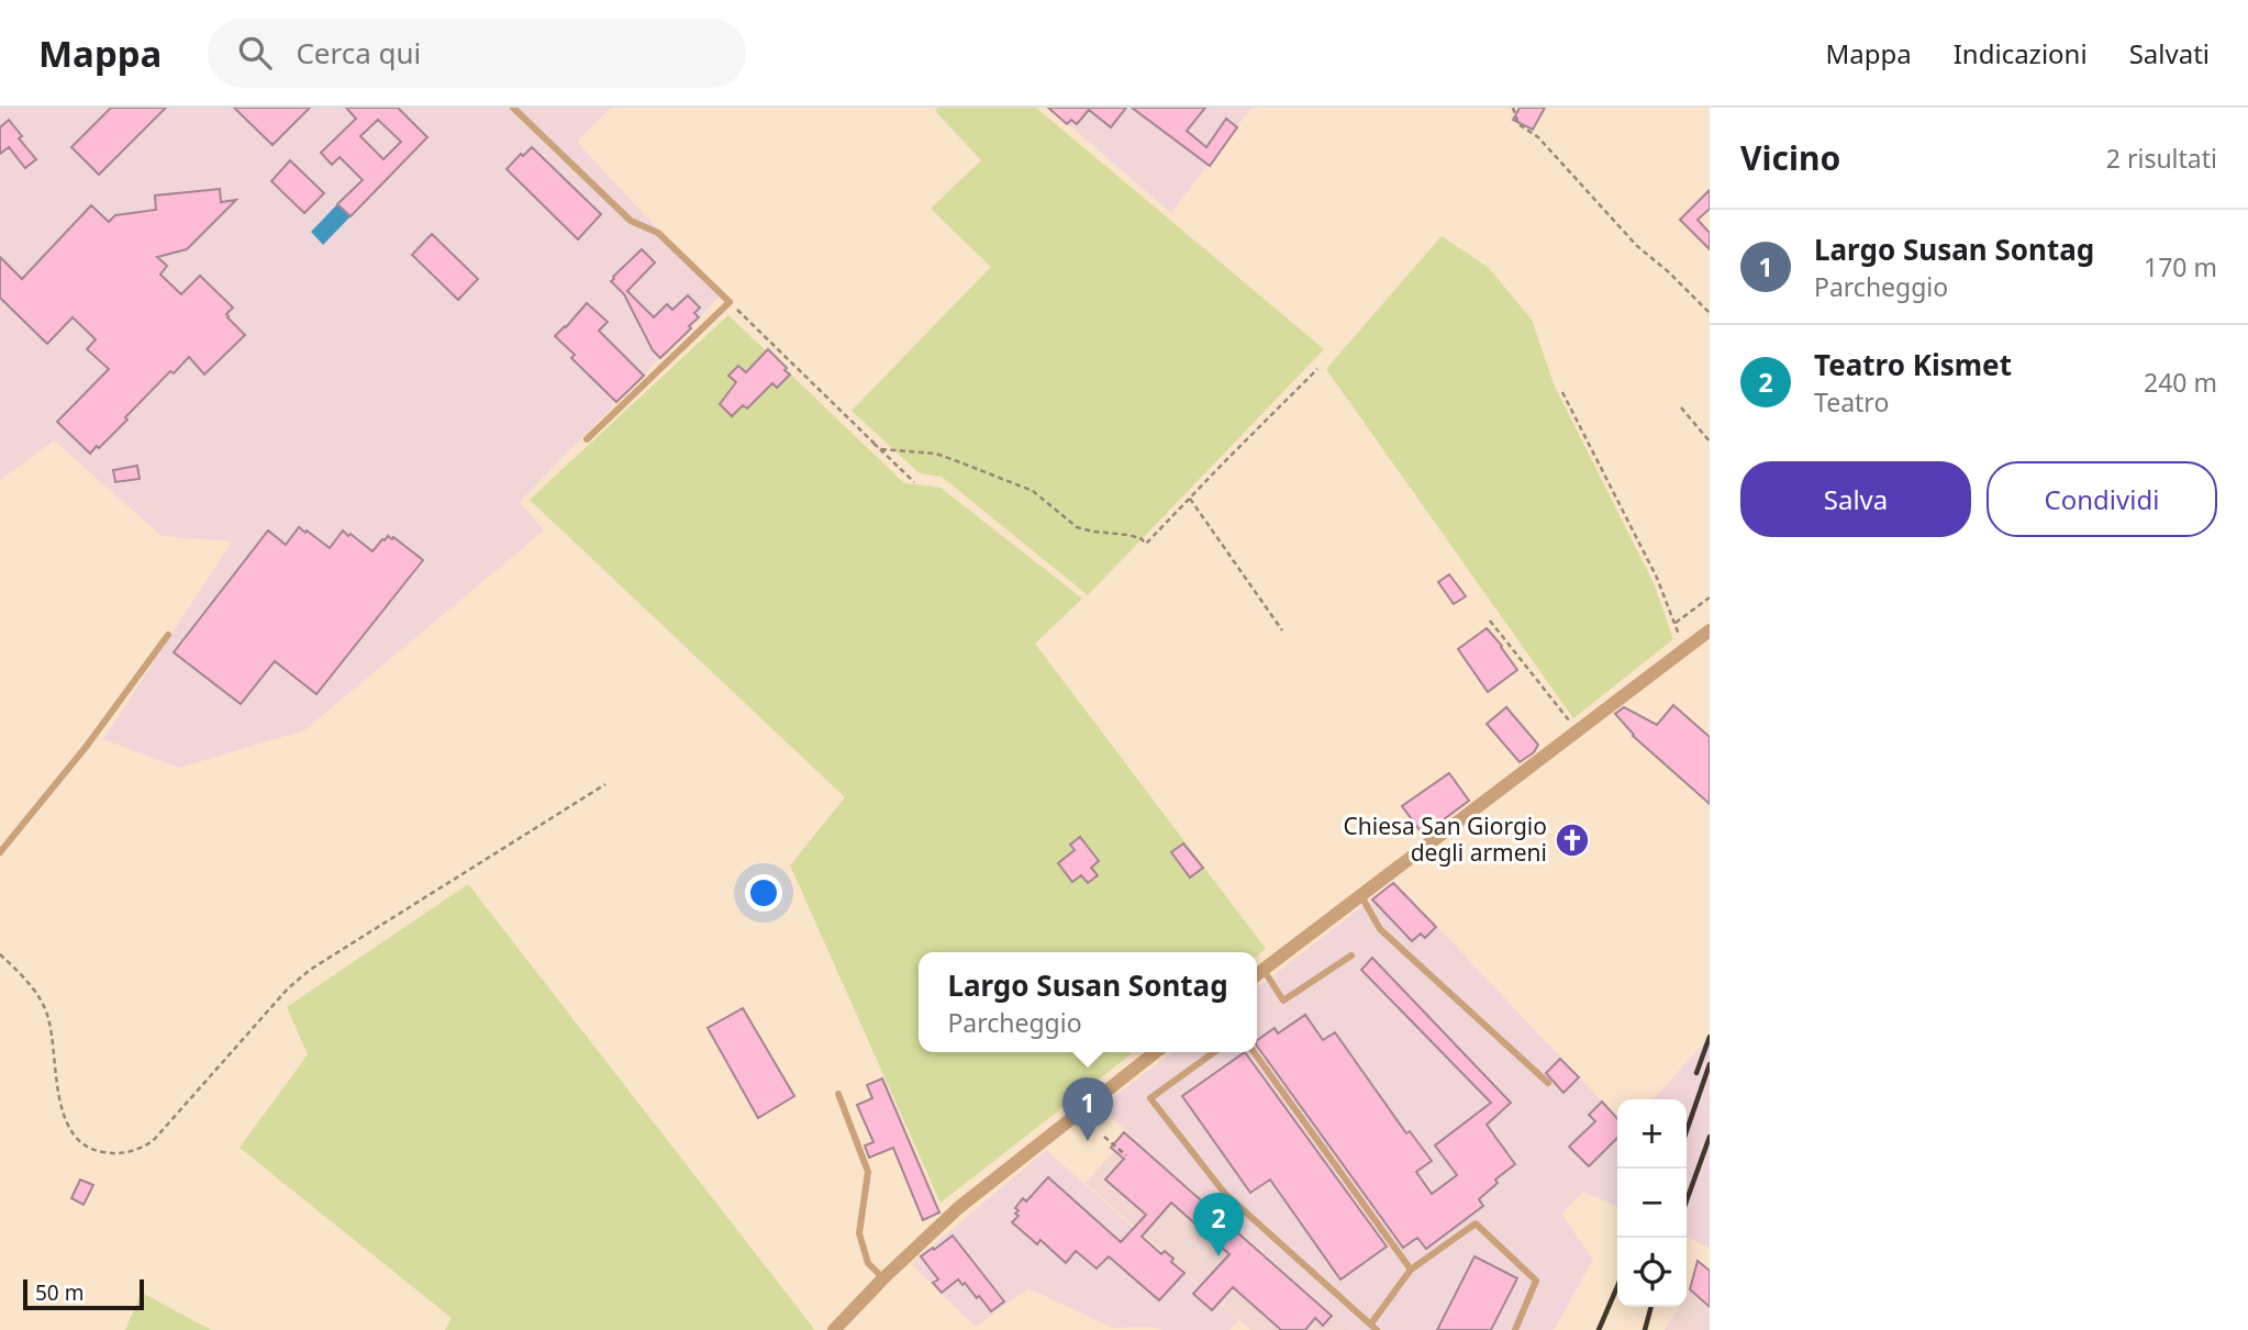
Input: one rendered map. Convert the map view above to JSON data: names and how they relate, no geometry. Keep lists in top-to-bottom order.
{
  "places": {
    "church": ["Chiesa San Giorgio degli armeni"]
  },
  "scale_bar": "50 m",
  "page": {
    "header": "Mappa",
    "search": "Cerca qui",
    "nav": ["Mappa", "Indicazioni", "Salvati"],
    "heading": ["Vicino", "2 risultati"],
    "list": [
      {
        "mark": "1",
        "name": "Largo Susan Sontag",
        "note": "Parcheggio",
        "value": "170 m"
      },
      {
        "mark": "2",
        "name": "Teatro Kismet",
        "note": "Teatro",
        "value": "240 m"
      }
    ],
    "buttons": ["Salva", "Condividi"],
    "popup": ["Largo Susan Sontag", "Parcheggio"],
    "pins": ["1", "2"],
    "map_buttons": ["+", "−"],
    "scale": "50 m"
  }
}
